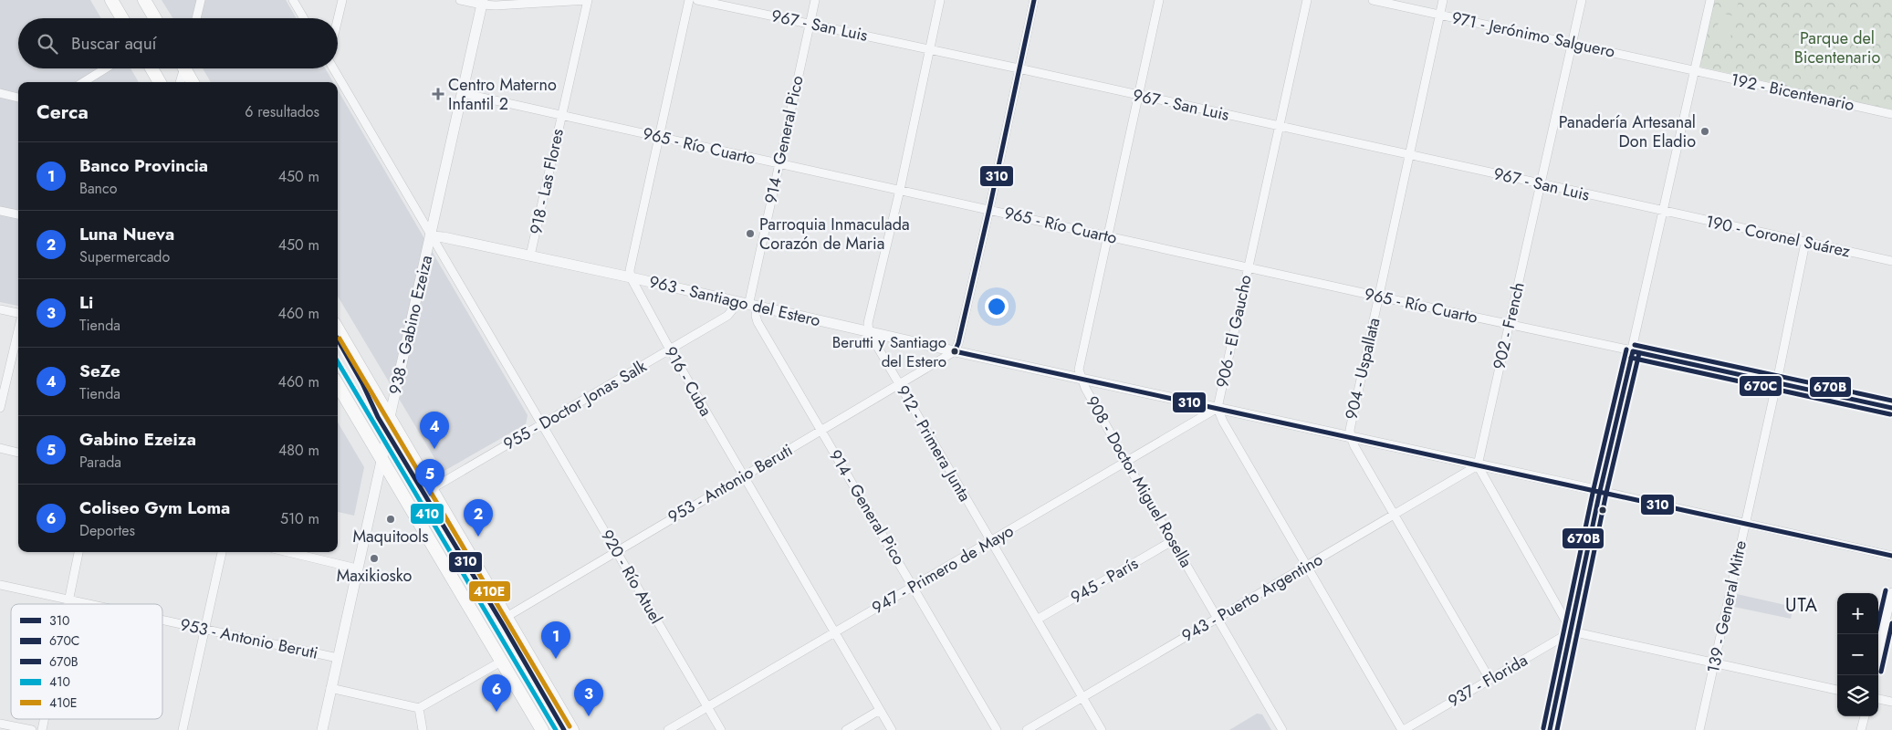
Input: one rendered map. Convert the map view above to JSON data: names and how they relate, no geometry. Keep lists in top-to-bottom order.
{
  "streets": {
    "street": [
      "967 - San Luis",
      "971 - Jerónimo Salguero",
      "192 - Bicentenario",
      "914 - General Pico",
      "965 - Río Cuarto",
      "918 - Las Flores",
      "190 - Coronel Suárez",
      "963 - Santiago del Estero",
      "938 - Gabino Ezeiza",
      "902 - French",
      "906 - El Gaucho",
      "904 - Uspallata",
      "916 - Cuba",
      "955 - Doctor Jonas Salk",
      "912 - Primera Junta",
      "908 - Doctor Miguel Rosella",
      "953 - Antonio Beruti",
      "947 - Primero de Mayo",
      "920 - Río Atuel",
      "945 - París",
      "943 - Puerto Argentino",
      "139 - General Mitre",
      "937 - Florida"
    ]
  },
  "crossings": [
    ["967 - San Luis", "914 - General Pico"],
    ["967 - San Luis", "190 - Coronel Suárez"],
    ["967 - San Luis", "902 - French"],
    ["967 - San Luis", "906 - El Gaucho"],
    ["967 - San Luis", "904 - Uspallata"],
    ["967 - San Luis", "908 - Doctor Miguel Rosella"],
    ["971 - Jerónimo Salguero", "192 - Bicentenario"],
    ["971 - Jerónimo Salguero", "902 - French"],
    ["971 - Jerónimo Salguero", "904 - Uspallata"],
    ["914 - General Pico", "965 - Río Cuarto"],
    ["914 - General Pico", "963 - Santiago del Estero"],
    ["914 - General Pico", "953 - Antonio Beruti"],
    ["914 - General Pico", "947 - Primero de Mayo"],
    ["965 - Río Cuarto", "918 - Las Flores"],
    ["965 - Río Cuarto", "938 - Gabino Ezeiza"],
    ["965 - Río Cuarto", "902 - French"],
    ["965 - Río Cuarto", "906 - El Gaucho"],
    ["965 - Río Cuarto", "904 - Uspallata"],
    ["965 - Río Cuarto", "908 - Doctor Miguel Rosella"],
    ["965 - Río Cuarto", "139 - General Mitre"],
    ["918 - Las Flores", "963 - Santiago del Estero"],
    ["190 - Coronel Suárez", "139 - General Mitre"],
    ["963 - Santiago del Estero", "938 - Gabino Ezeiza"],
    ["963 - Santiago del Estero", "902 - French"],
    ["963 - Santiago del Estero", "906 - El Gaucho"],
    ["963 - Santiago del Estero", "904 - Uspallata"],
    ["963 - Santiago del Estero", "916 - Cuba"],
    ["963 - Santiago del Estero", "955 - Doctor Jonas Salk"],
    ["963 - Santiago del Estero", "912 - Primera Junta"],
    ["963 - Santiago del Estero", "908 - Doctor Miguel Rosella"],
    ["963 - Santiago del Estero", "953 - Antonio Beruti"],
    ["963 - Santiago del Estero", "947 - Primero de Mayo"],
    ["963 - Santiago del Estero", "920 - Río Atuel"],
    ["963 - Santiago del Estero", "943 - Puerto Argentino"],
    ["938 - Gabino Ezeiza", "953 - Antonio Beruti"],
    ["938 - Gabino Ezeiza", "920 - Río Atuel"],
    ["902 - French", "943 - Puerto Argentino"],
    ["906 - El Gaucho", "947 - Primero de Mayo"],
    ["906 - El Gaucho", "943 - Puerto Argentino"],
    ["906 - El Gaucho", "937 - Florida"],
    ["904 - Uspallata", "943 - Puerto Argentino"],
    ["904 - Uspallata", "937 - Florida"],
    ["916 - Cuba", "955 - Doctor Jonas Salk"],
    ["916 - Cuba", "953 - Antonio Beruti"],
    ["916 - Cuba", "947 - Primero de Mayo"],
    ["955 - Doctor Jonas Salk", "920 - Río Atuel"],
    ["912 - Primera Junta", "953 - Antonio Beruti"],
    ["912 - Primera Junta", "947 - Primero de Mayo"],
    ["912 - Primera Junta", "945 - París"],
    ["912 - Primera Junta", "943 - Puerto Argentino"],
    ["908 - Doctor Miguel Rosella", "947 - Primero de Mayo"],
    ["908 - Doctor Miguel Rosella", "945 - París"],
    ["908 - Doctor Miguel Rosella", "943 - Puerto Argentino"],
    ["953 - Antonio Beruti", "920 - Río Atuel"],
    ["947 - Primero de Mayo", "920 - Río Atuel"]
  ],
  "districts": ["UTA"],
  "parks": ["Parque del Bicentenario"],
  "places": {
    "health": ["Centro Materno Infantil 2"],
    "other": [
      "Panadería Artesanal Don Eladio",
      "Parroquia Inmaculada Corazón de Maria",
      "Berutti y Santiago del Estero",
      "Maquitools",
      "Maxikiosko"
    ]
  },
  "lines": [
    "transit line 310",
    "transit line 410E",
    "transit line 670B",
    "transit line 670C",
    "transit line 410"
  ],
  "legend": [
    "310",
    "670C",
    "670B",
    "410",
    "410E"
  ],
  "page": {
    "search": "Buscar aquí",
    "heading": ["Cerca", "6 resultados"],
    "list": [
      {
        "mark": "1",
        "name": "Banco Provincia",
        "note": "Banco",
        "value": "450 m"
      },
      {
        "mark": "2",
        "name": "Luna Nueva",
        "note": "Supermercado",
        "value": "450 m"
      },
      {
        "mark": "3",
        "name": "Li",
        "note": "Tienda",
        "value": "460 m"
      },
      {
        "mark": "4",
        "name": "SeZe",
        "note": "Tienda",
        "value": "460 m"
      },
      {
        "mark": "5",
        "name": "Gabino Ezeiza",
        "note": "Parada",
        "value": "480 m"
      },
      {
        "mark": "6",
        "name": "Coliseo Gym Loma",
        "note": "Deportes",
        "value": "510 m"
      }
    ],
    "pins": [
      "4",
      "5",
      "2",
      "1",
      "6",
      "3"
    ],
    "map_buttons": ["+", "−"]
  }
}
